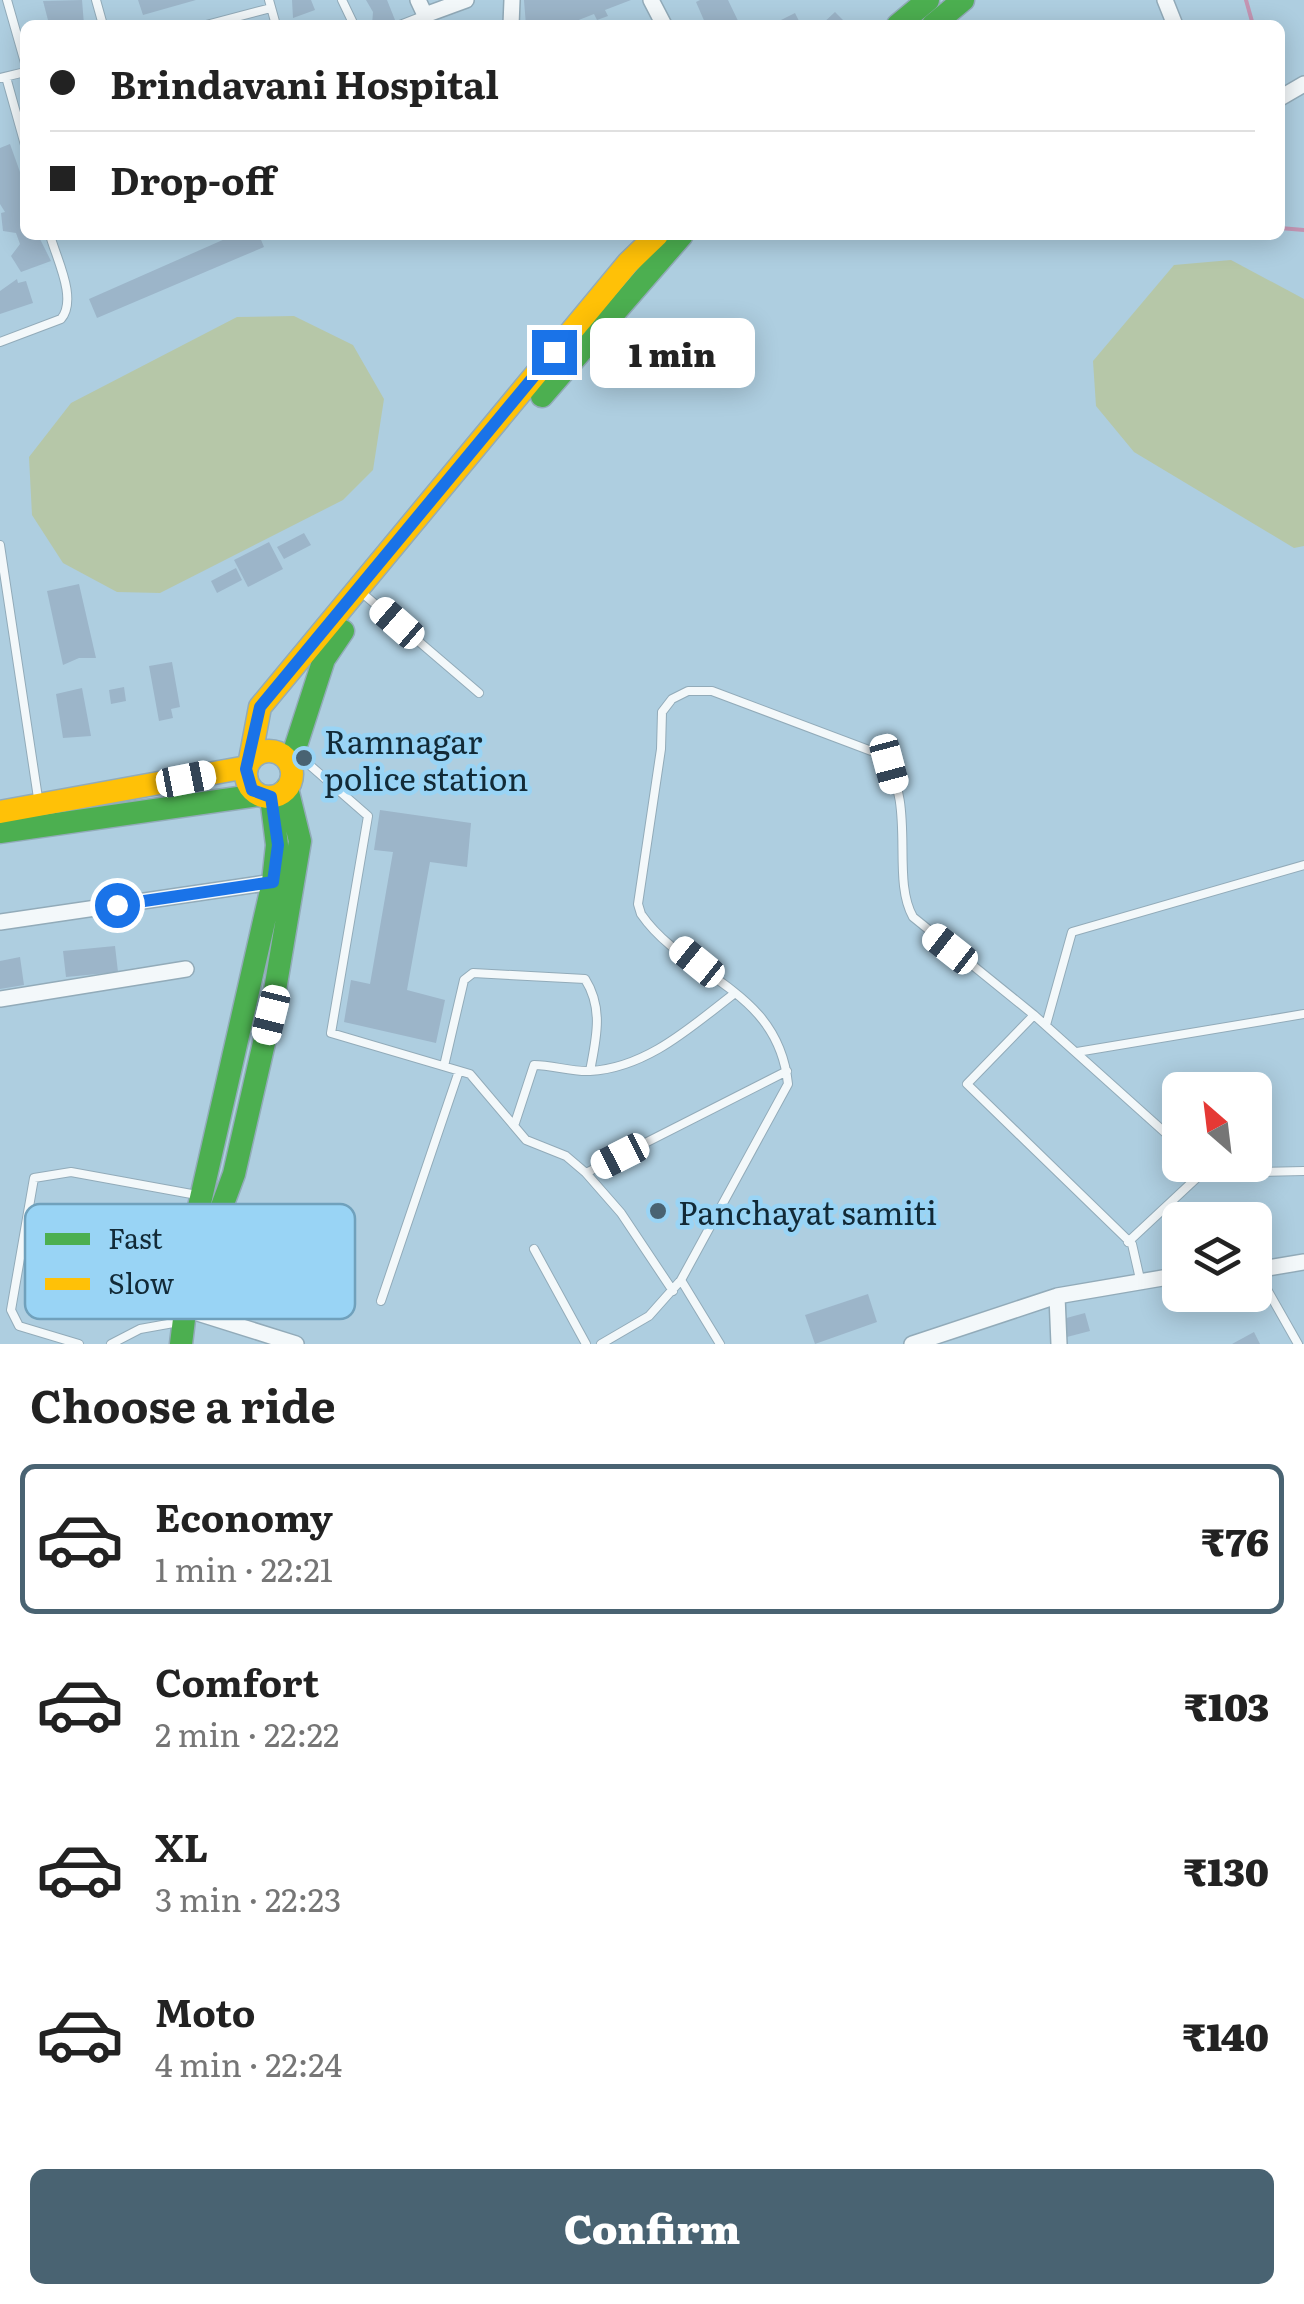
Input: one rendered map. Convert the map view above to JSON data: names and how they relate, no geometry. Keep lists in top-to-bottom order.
{
  "places": ["Ramnagar police station", "Panchayat samiti"],
  "legend": ["Fast", "Slow"],
  "north": "top left",
  "page": {
    "banner": ["Brindavani Hospital", "Drop-off"],
    "bubble": "1 min",
    "heading": "Choose a ride",
    "list": [
      {
        "name": "Economy",
        "note": "1 min · 22:21",
        "value": "₹76"
      },
      {
        "name": "Comfort",
        "note": "2 min · 22:22",
        "value": "₹103"
      },
      {
        "name": "XL",
        "note": "3 min · 22:23",
        "value": "₹130"
      },
      {
        "name": "Moto",
        "note": "4 min · 22:24",
        "value": "₹140"
      }
    ],
    "buttons": "Confirm"
  }
}
